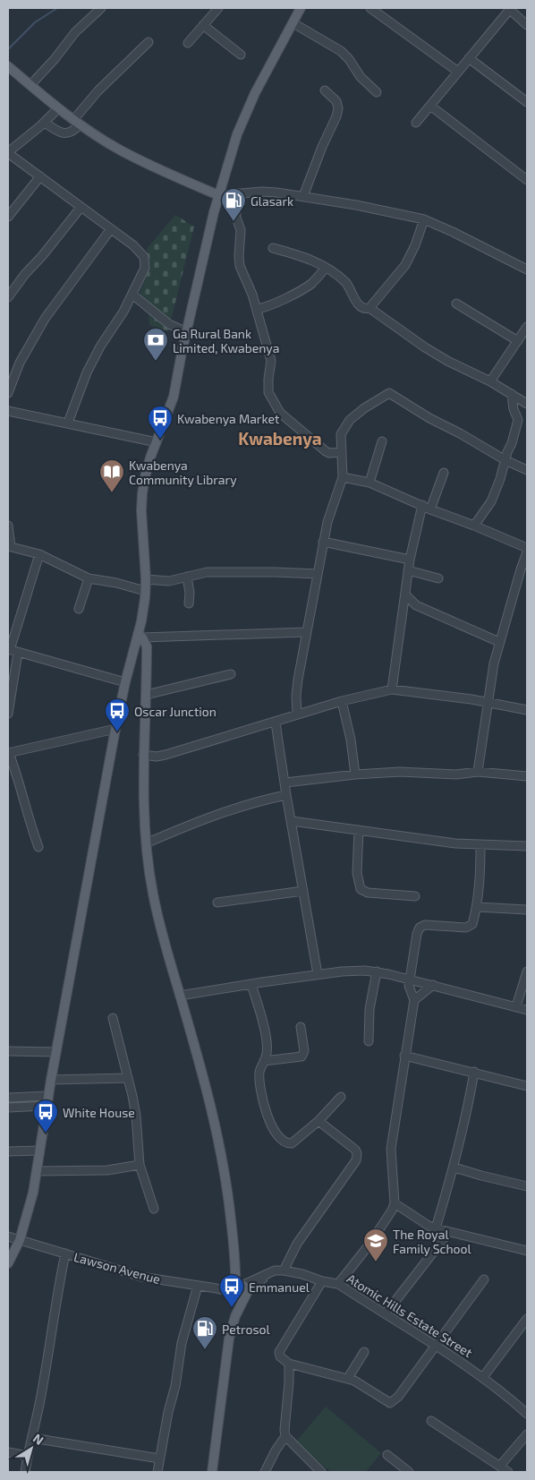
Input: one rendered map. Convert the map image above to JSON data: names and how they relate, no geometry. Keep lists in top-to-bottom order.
{
  "streets": {
    "street": ["Lawson Avenue", "Atomic Hills Estate Street"]
  },
  "crossings": [
    ["Lawson Avenue", "Atomic Hills Estate Street"]
  ],
  "districts": ["Kwabenya"],
  "places": {
    "fuel station": ["Glasark", "Petrosol"],
    "bank": ["Ga Rural Bank Limited, Kwabenya"],
    "bus stop": [
      "Kwabenya Market",
      "Oscar Junction",
      "White House",
      "Emmanuel"
    ],
    "library": ["Kwabenya Community Library"],
    "school or university": ["The Royal Family School"]
  },
  "north": "top right"
}
